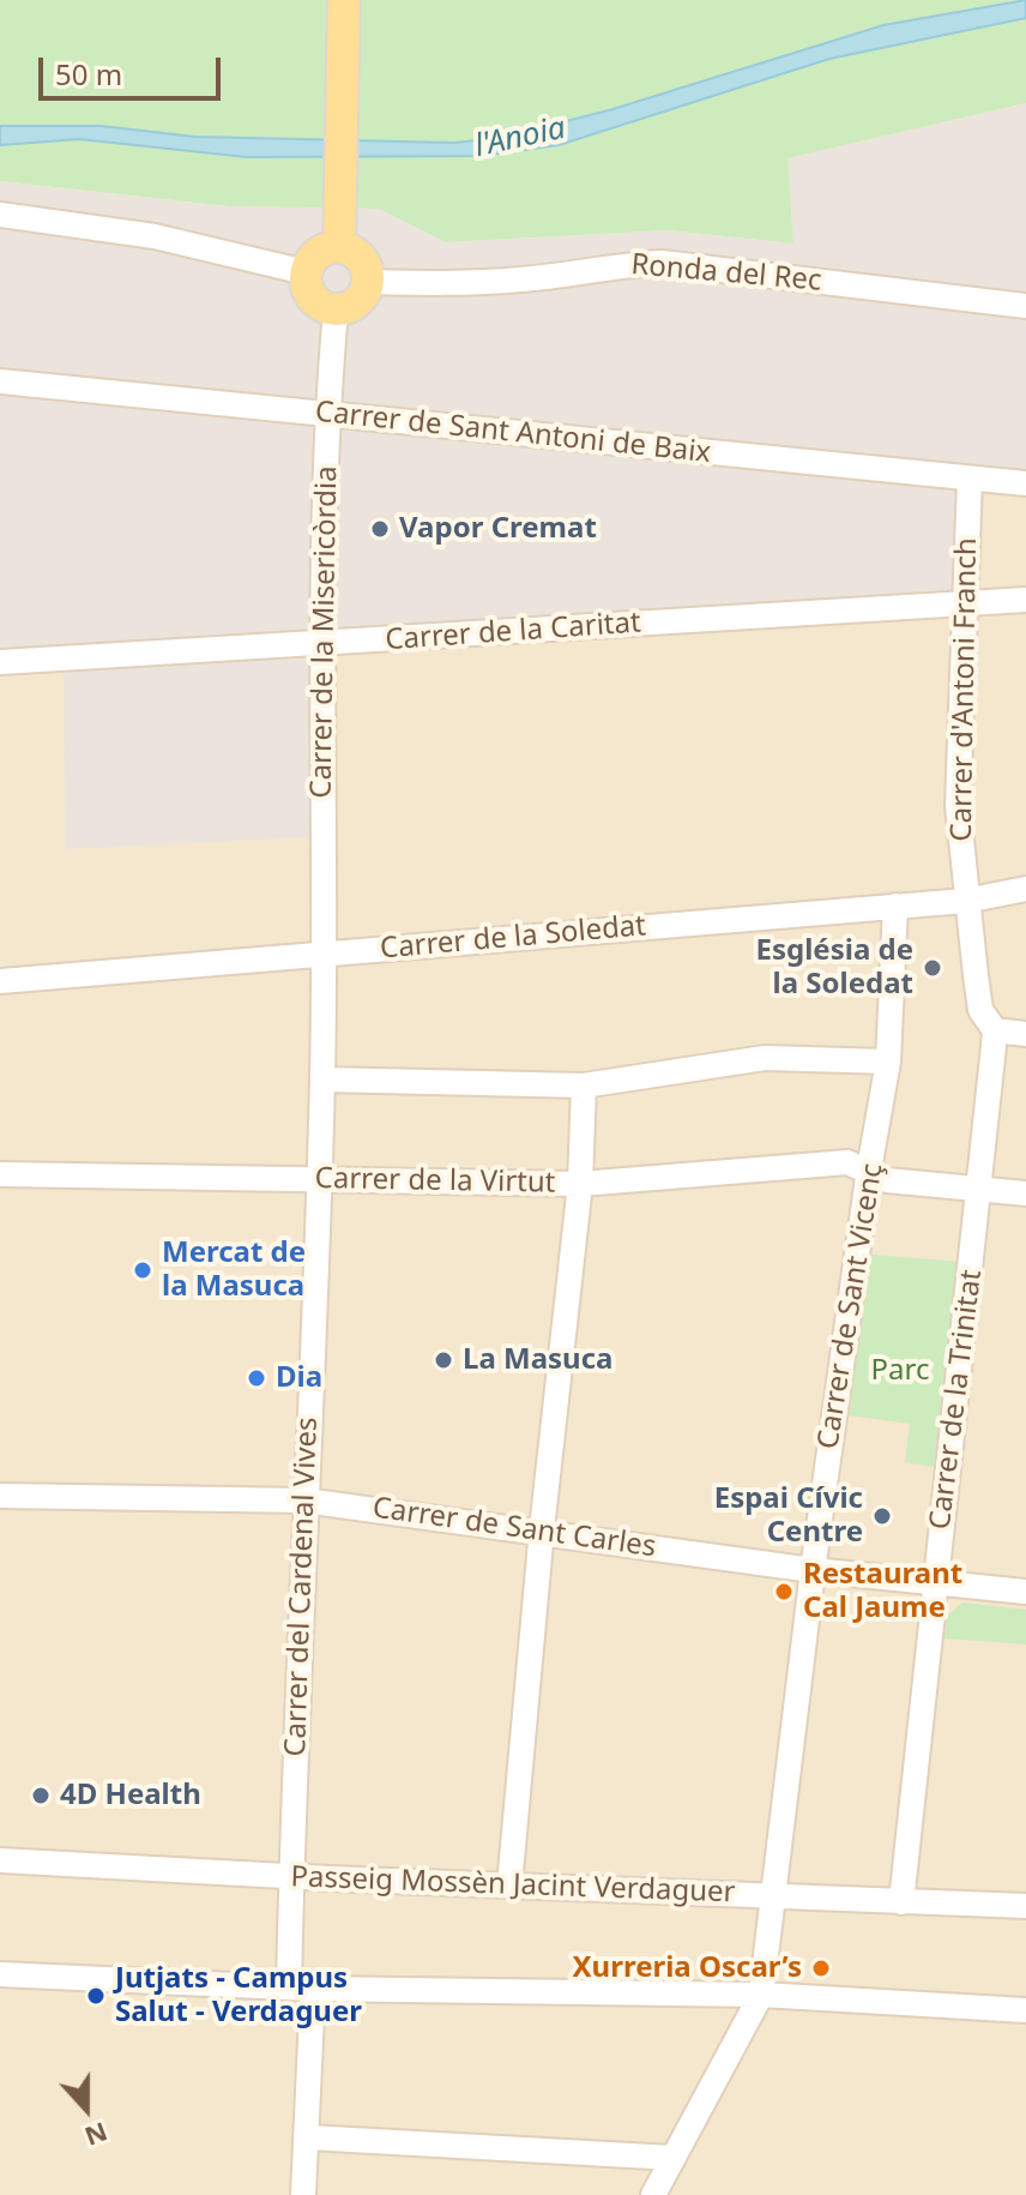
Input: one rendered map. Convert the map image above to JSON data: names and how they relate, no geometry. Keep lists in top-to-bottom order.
{
  "streets": {
    "street": [
      "Ronda del Rec",
      "Carrer de Sant Antoni de Baix",
      "Carrer de la Misericòrdia",
      "Carrer de la Caritat",
      "Carrer d'Antoni Franch",
      "Carrer de la Soledat",
      "Carrer de la Virtut",
      "Carrer de Sant Vicenç",
      "Carrer de la Trinitat",
      "Carrer de Sant Carles",
      "Carrer del Cardenal Vives",
      "Passeig Mossèn Jacint Verdaguer"
    ]
  },
  "crossings": [
    ["Ronda del Rec", "Carrer de la Misericòrdia"],
    ["Carrer de Sant Antoni de Baix", "Carrer de la Misericòrdia"],
    ["Carrer de Sant Antoni de Baix", "Carrer d'Antoni Franch"],
    ["Carrer de la Misericòrdia", "Carrer de la Caritat"],
    ["Carrer de la Misericòrdia", "Carrer de la Soledat"],
    ["Carrer de la Misericòrdia", "Carrer del Cardenal Vives"],
    ["Carrer de la Caritat", "Carrer d'Antoni Franch"],
    ["Carrer d'Antoni Franch", "Carrer de la Soledat"],
    ["Carrer d'Antoni Franch", "Carrer de la Trinitat"],
    ["Carrer de la Soledat", "Carrer de Sant Vicenç"],
    ["Carrer de la Soledat", "Carrer de la Trinitat"],
    ["Carrer de la Soledat", "Carrer del Cardenal Vives"],
    ["Carrer de la Virtut", "Carrer de Sant Vicenç"],
    ["Carrer de la Virtut", "Carrer de la Trinitat"],
    ["Carrer de la Virtut", "Carrer del Cardenal Vives"],
    ["Carrer de Sant Vicenç", "Carrer de Sant Carles"],
    ["Carrer de Sant Vicenç", "Passeig Mossèn Jacint Verdaguer"],
    ["Carrer de la Trinitat", "Carrer de Sant Carles"],
    ["Carrer de la Trinitat", "Passeig Mossèn Jacint Verdaguer"],
    ["Carrer de Sant Carles", "Carrer del Cardenal Vives"],
    ["Carrer del Cardenal Vives", "Passeig Mossèn Jacint Verdaguer"]
  ],
  "water": ["l'Anoia"],
  "parks": ["Parc"],
  "places": [
    "Vapor Cremat",
    "Església de la Soledat",
    "Mercat de la Masuca",
    "La Masuca",
    "Dia",
    "Espai Cívic Centre",
    "Restaurant Cal Jaume",
    "4D Health",
    "Xurreria Oscar’s",
    "Jutjats - Campus Salut - Verdaguer"
  ],
  "scale_bar": "50 m",
  "north": "bottom"
}
